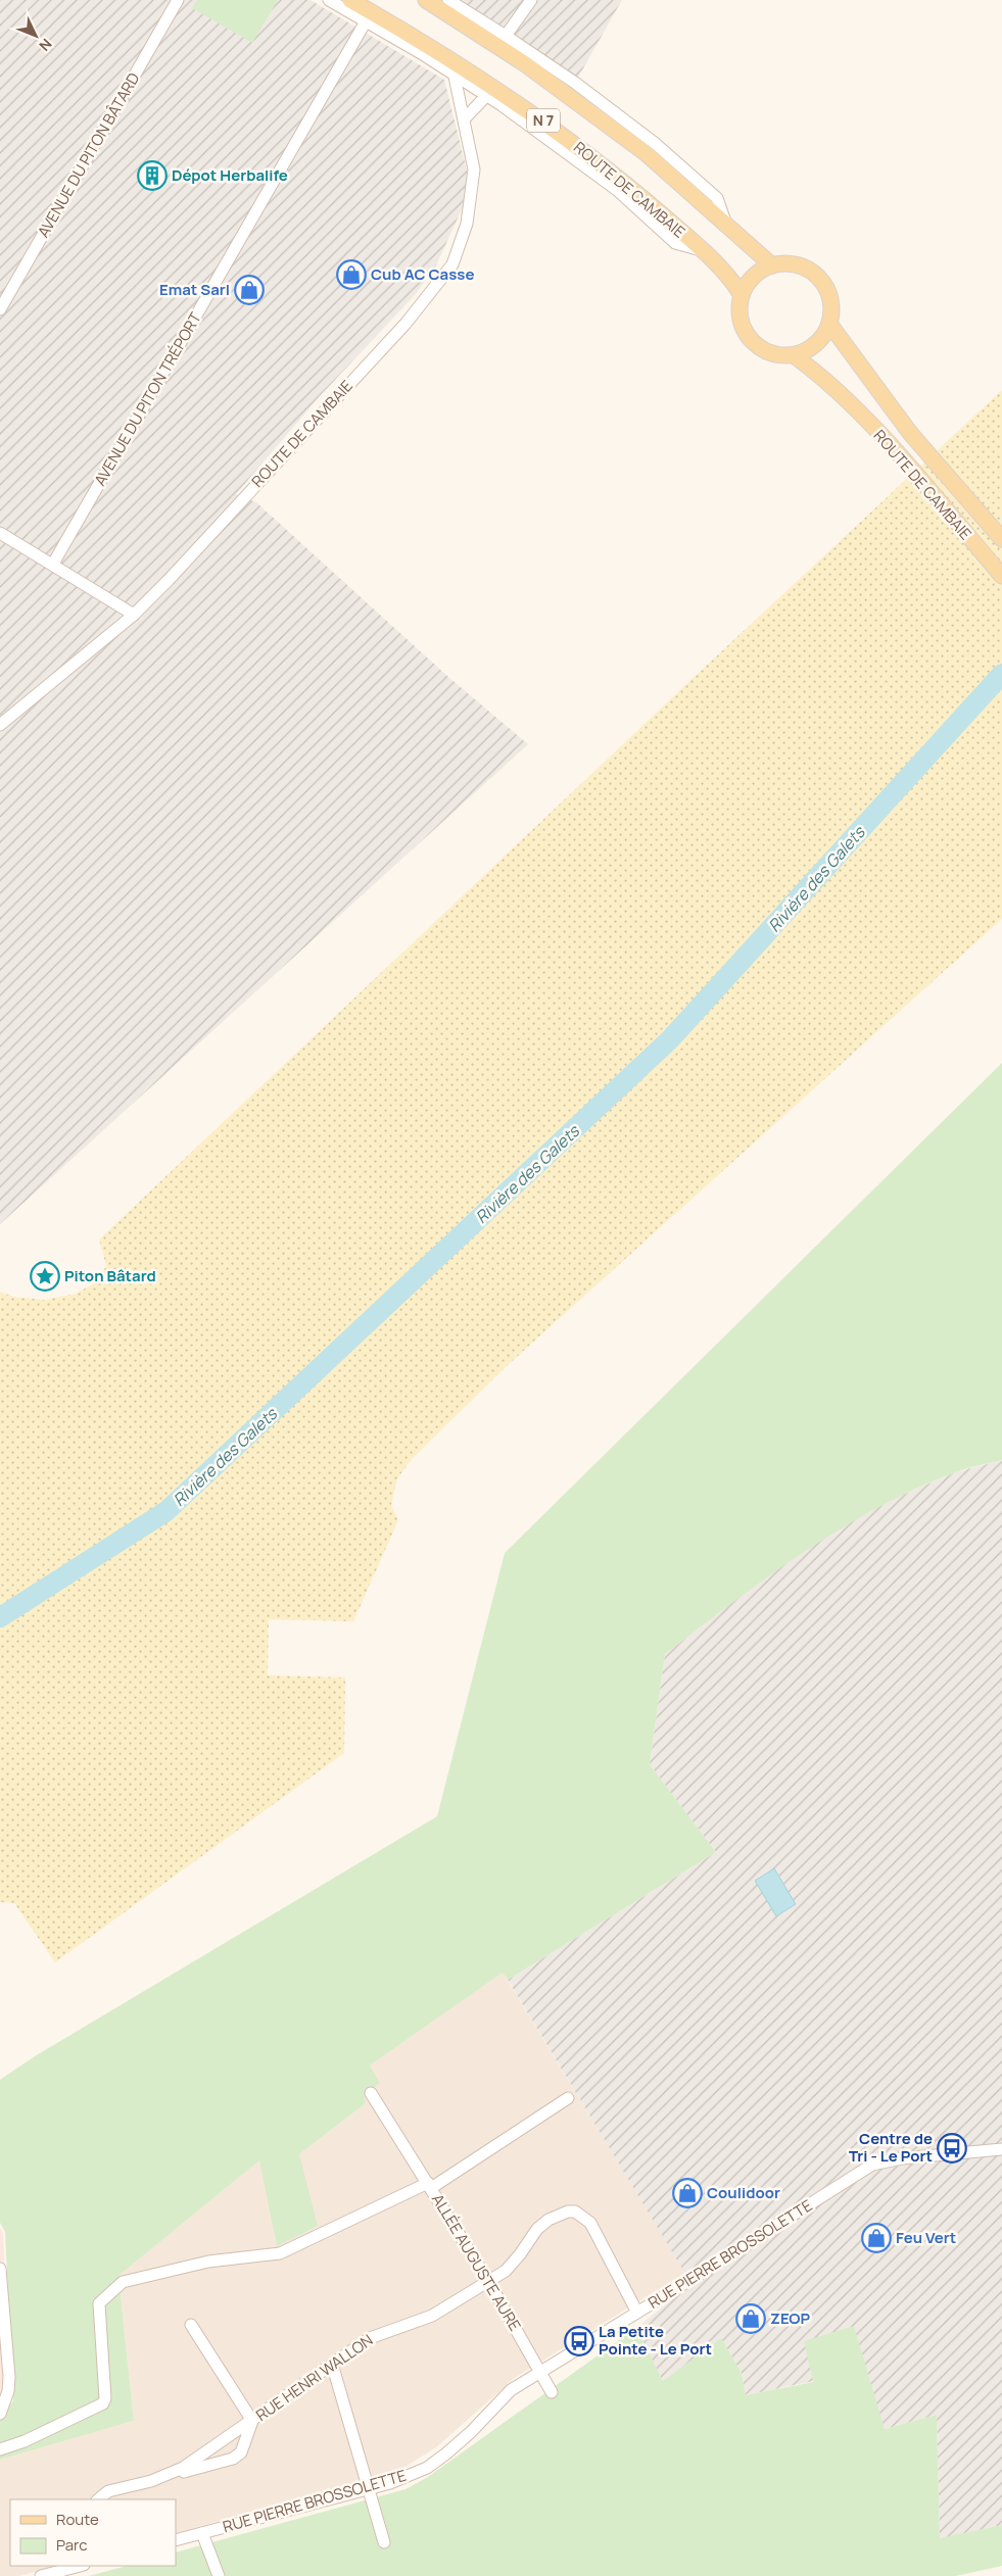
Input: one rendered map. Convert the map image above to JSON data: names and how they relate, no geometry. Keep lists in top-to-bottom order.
{
  "streets": {
    "main road": ["N 7", "ROUTE DE CAMBAIE"],
    "street": [
      "AVENUE DU PITON BÂTARD",
      "AVENUE DU PITON TRÉPORT",
      "RUE PIERRE BROSSOLETTE",
      "ALLÉE AUGUSTE AURE",
      "RUE HENRI WALLON"
    ]
  },
  "crossings": [
    ["N 7", "ROUTE DE CAMBAIE"],
    ["RUE PIERRE BROSSOLETTE", "ALLÉE AUGUSTE AURE"],
    ["RUE PIERRE BROSSOLETTE", "RUE HENRI WALLON"],
    ["ALLÉE AUGUSTE AURE", "RUE HENRI WALLON"]
  ],
  "water": ["Rivière des Galets"],
  "places": {
    "building": ["Dépot Herbalife"],
    "shop": [
      "Cub AC Casse",
      "Emat Sarl",
      "Coulidoor",
      "Feu Vert",
      "ZEOP"
    ],
    "place": ["Piton Bâtard"],
    "bus stop": ["Centre de Tri - Le Port", "La Petite Pointe - Le Port"]
  },
  "legend": ["Route", "Parc"],
  "north": "bottom right"
}
